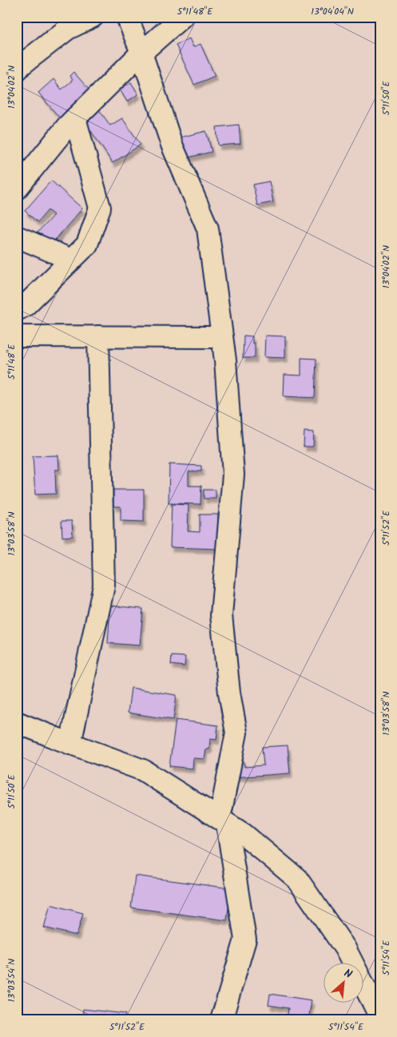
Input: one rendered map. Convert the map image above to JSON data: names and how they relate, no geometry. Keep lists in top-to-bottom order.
{
  "north": "top right",
  "coordinates": [
    "5°11'48\"E",
    "13°04'04\"N",
    "13°04'02\"N",
    "5°11'50\"E",
    "5°11'52\"E",
    "13°03'58\"N",
    "5°11'54\"E",
    "13°03'54\"N"
  ]
}
